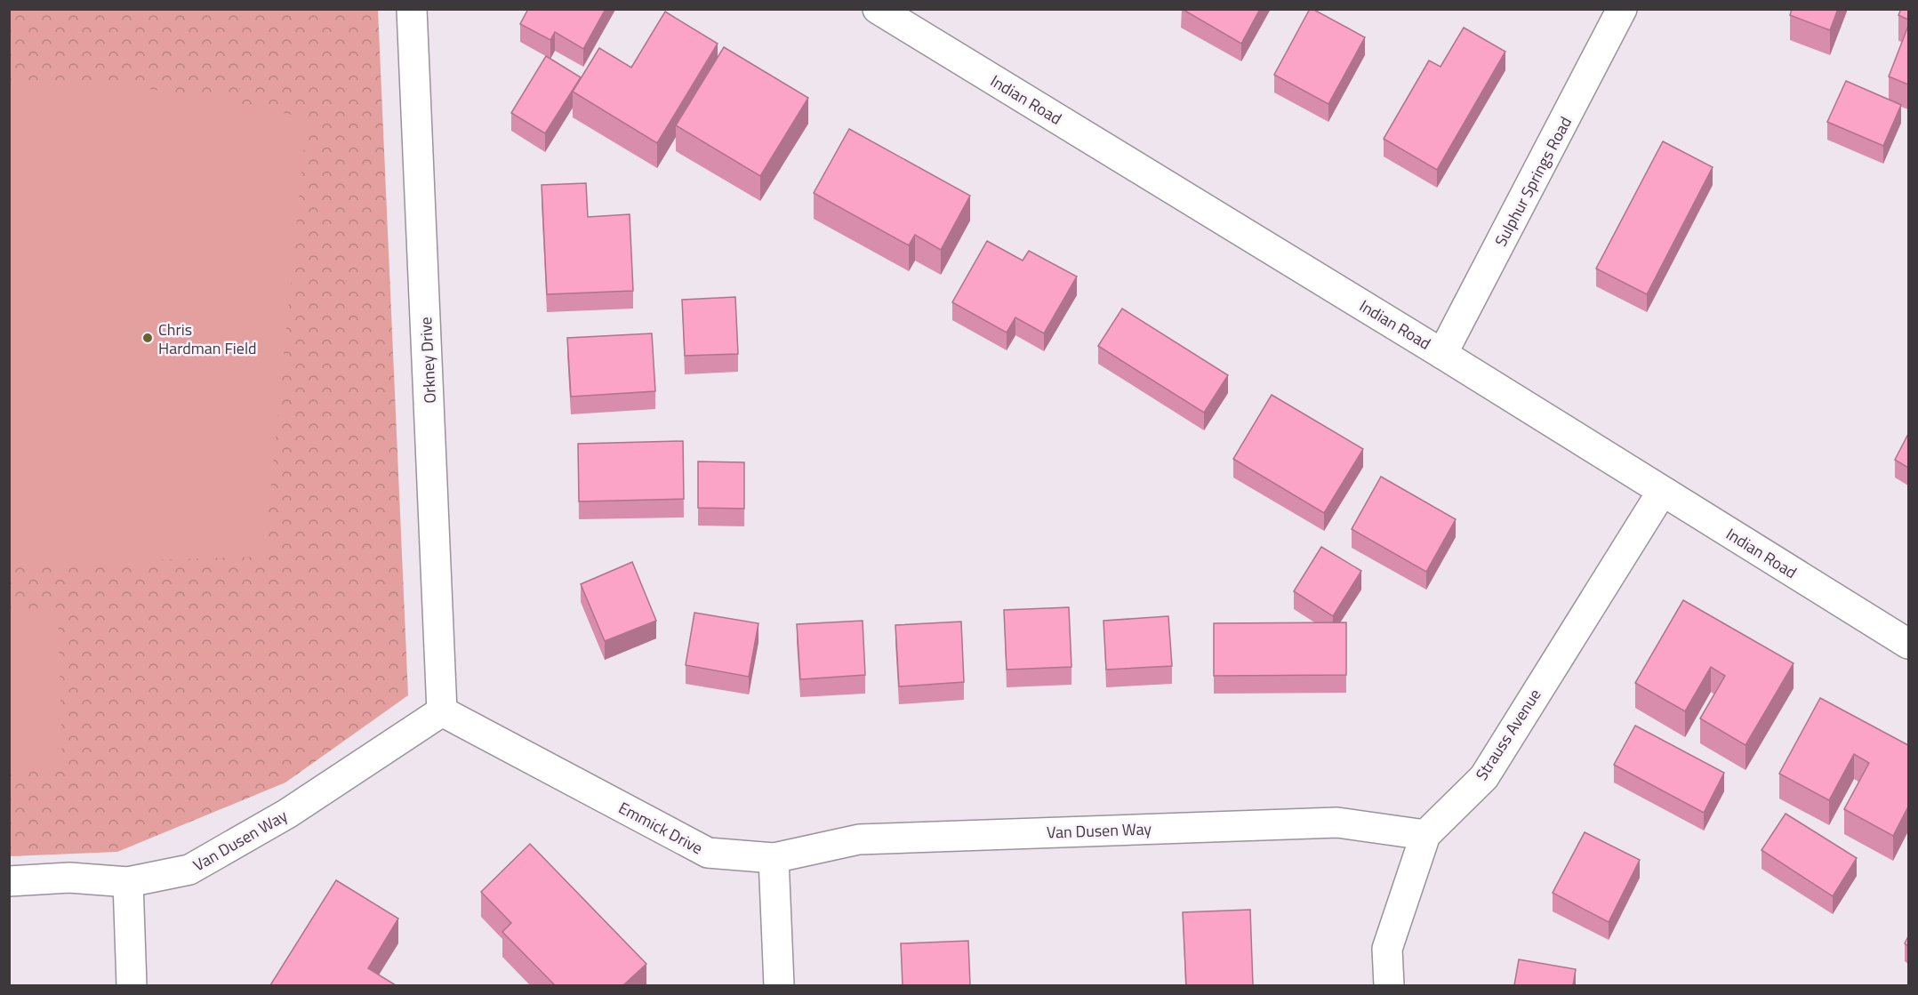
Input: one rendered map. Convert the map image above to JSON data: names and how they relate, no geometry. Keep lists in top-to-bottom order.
{
  "streets": {
    "street": [
      "Indian Road",
      "Sulphur Springs Road",
      "Orkney Drive",
      "Strauss Avenue",
      "Emmick Drive",
      "Van Dusen Way"
    ]
  },
  "crossings": [
    ["Indian Road", "Sulphur Springs Road"],
    ["Indian Road", "Strauss Avenue"],
    ["Orkney Drive", "Emmick Drive"],
    ["Orkney Drive", "Van Dusen Way"],
    ["Strauss Avenue", "Van Dusen Way"],
    ["Emmick Drive", "Van Dusen Way"]
  ],
  "places": ["Chris Hardman Field"]
}
